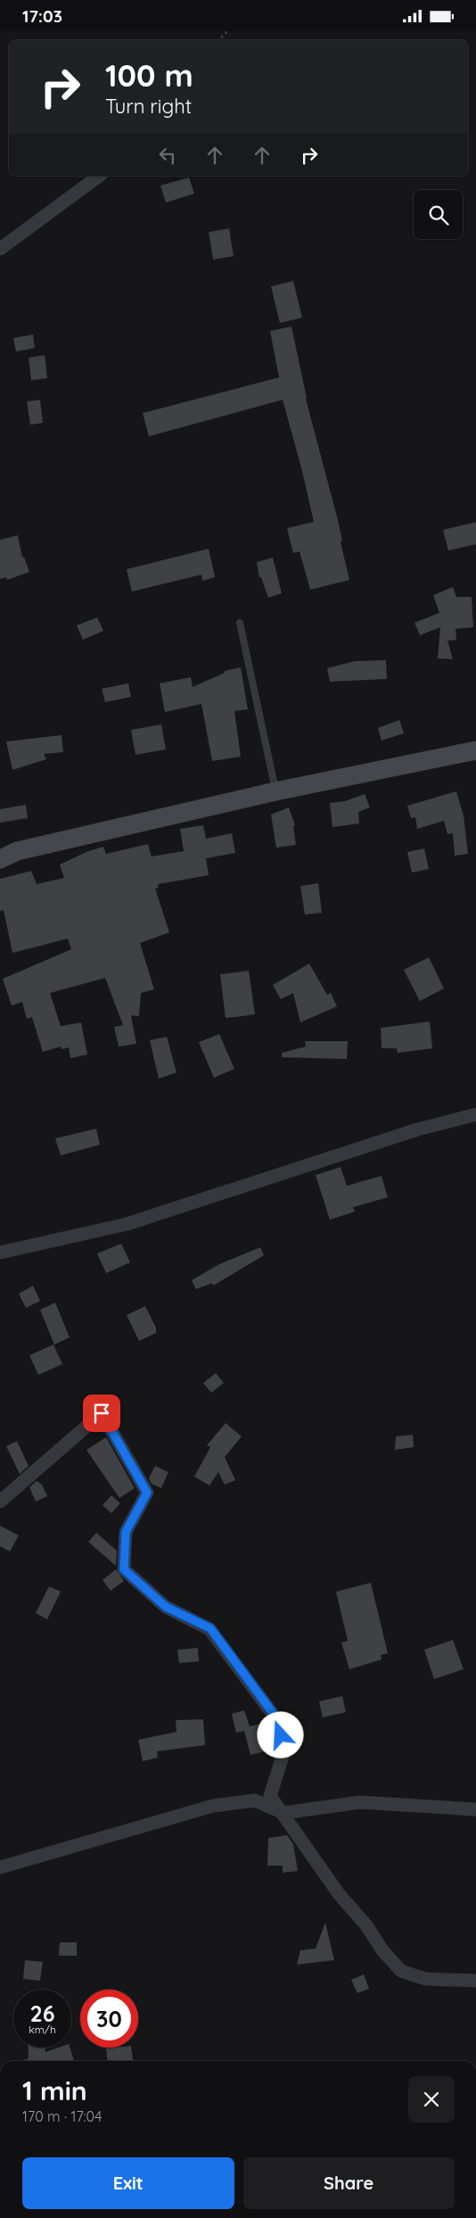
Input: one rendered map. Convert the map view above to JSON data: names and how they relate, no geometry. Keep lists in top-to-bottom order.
{
  "page": {
    "status": "17:03",
    "turn": ["100 m", "Turn right"],
    "speed": "26 km/h",
    "limit": "30",
    "heading": ["1 min", "170 m · 17:04"],
    "buttons": ["Exit", "Share"]
  }
}
